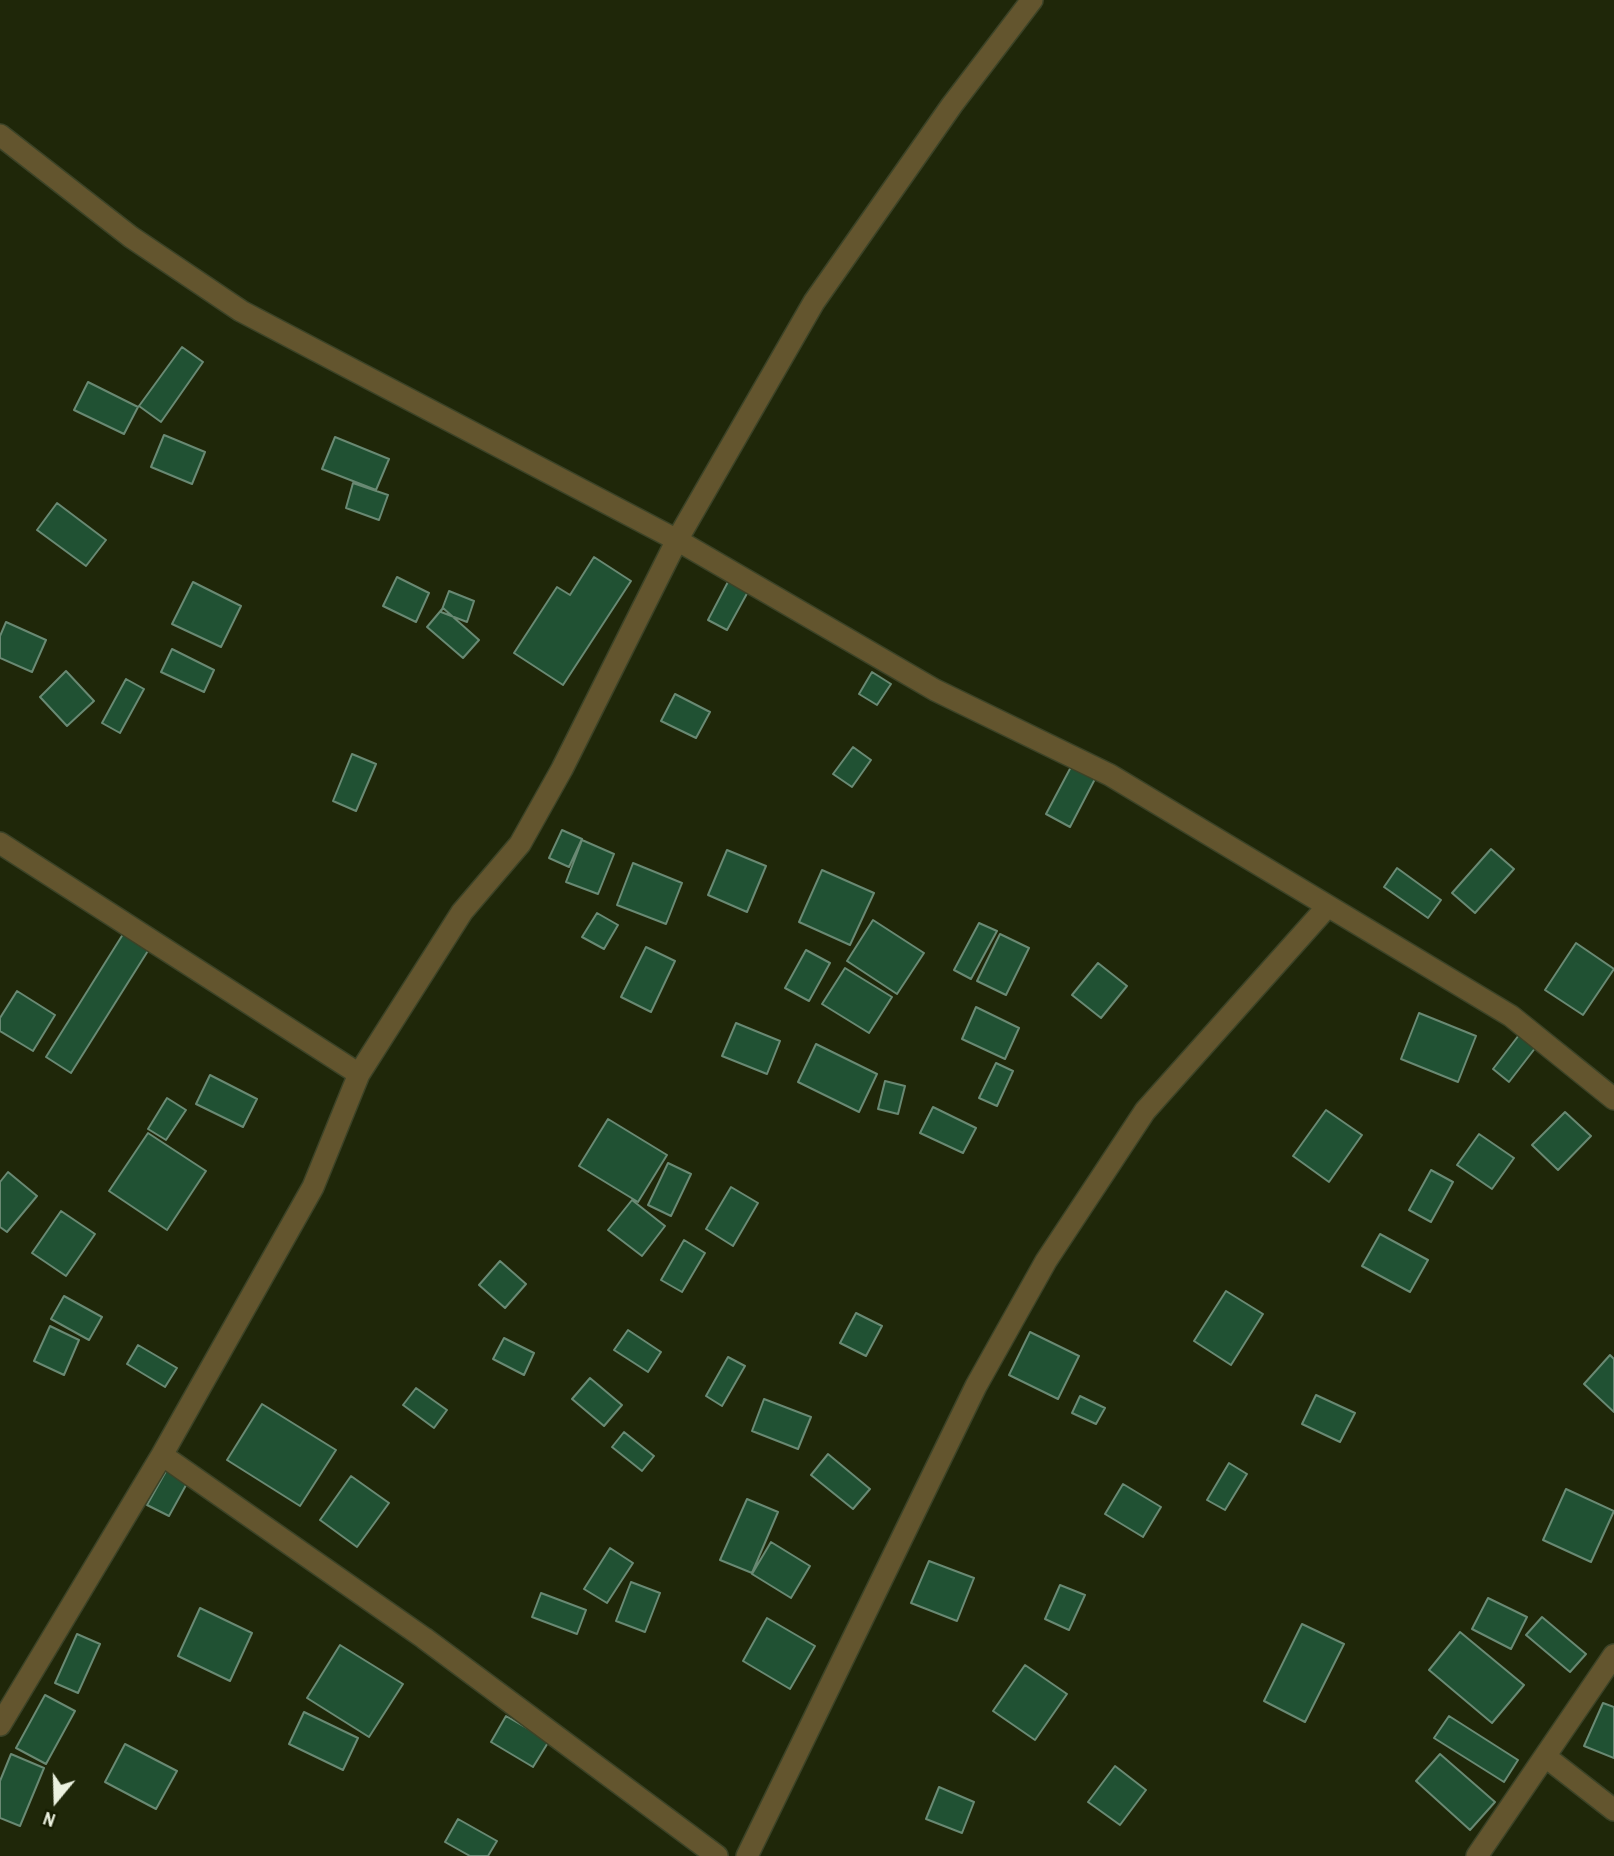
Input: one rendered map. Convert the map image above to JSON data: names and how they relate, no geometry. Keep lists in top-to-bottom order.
{
  "north": "bottom"
}
